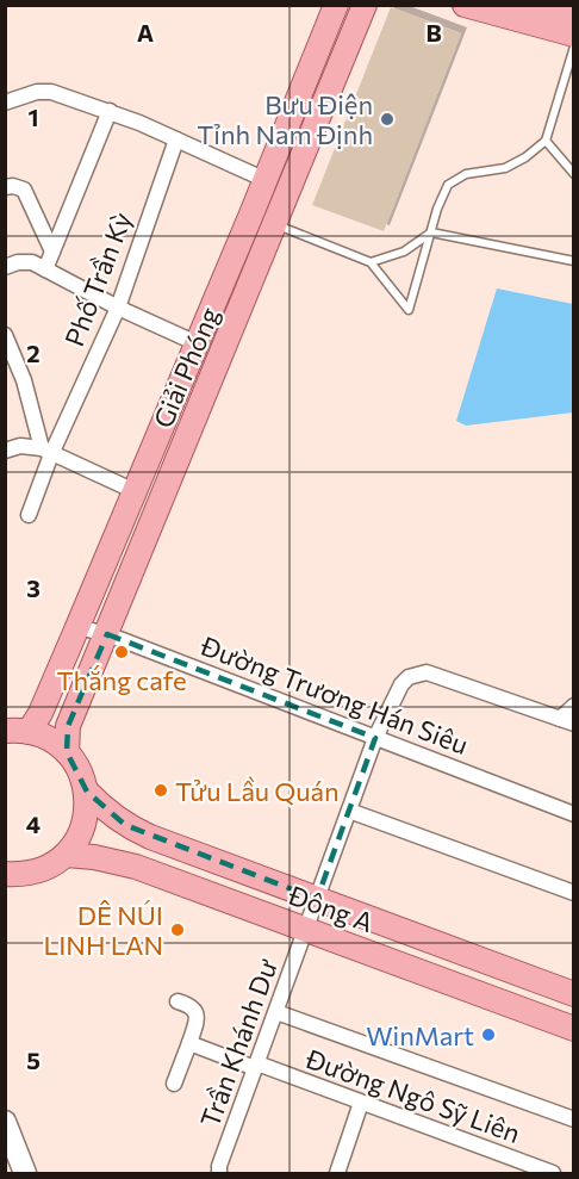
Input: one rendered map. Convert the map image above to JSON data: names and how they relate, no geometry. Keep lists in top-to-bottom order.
{
  "streets": {
    "main road": ["Giải Phóng", "Đông A"],
    "street": [
      "Phố Trần Kỳ",
      "Đường Trương Hán Siêu",
      "Trần Khánh Dư",
      "Đường Ngô Sỹ Liên"
    ]
  },
  "crossings": [
    ["Giải Phóng", "Đường Trương Hán Siêu"],
    ["Đường Trương Hán Siêu", "Trần Khánh Dư"],
    ["Đông A", "Trần Khánh Dư"],
    ["Trần Khánh Dư", "Đường Ngô Sỹ Liên"]
  ],
  "places": [
    "Bưu Điện Tỉnh Nam Định",
    "Thắng cafe",
    "Tửu Lầu Quán",
    "DÊ NÚI LINH LAN",
    "WinMart"
  ],
  "grid": {
    "columns": ["A", "B"],
    "rows": [
      "1",
      "2",
      "3",
      "4",
      "5"
    ]
  }
}
